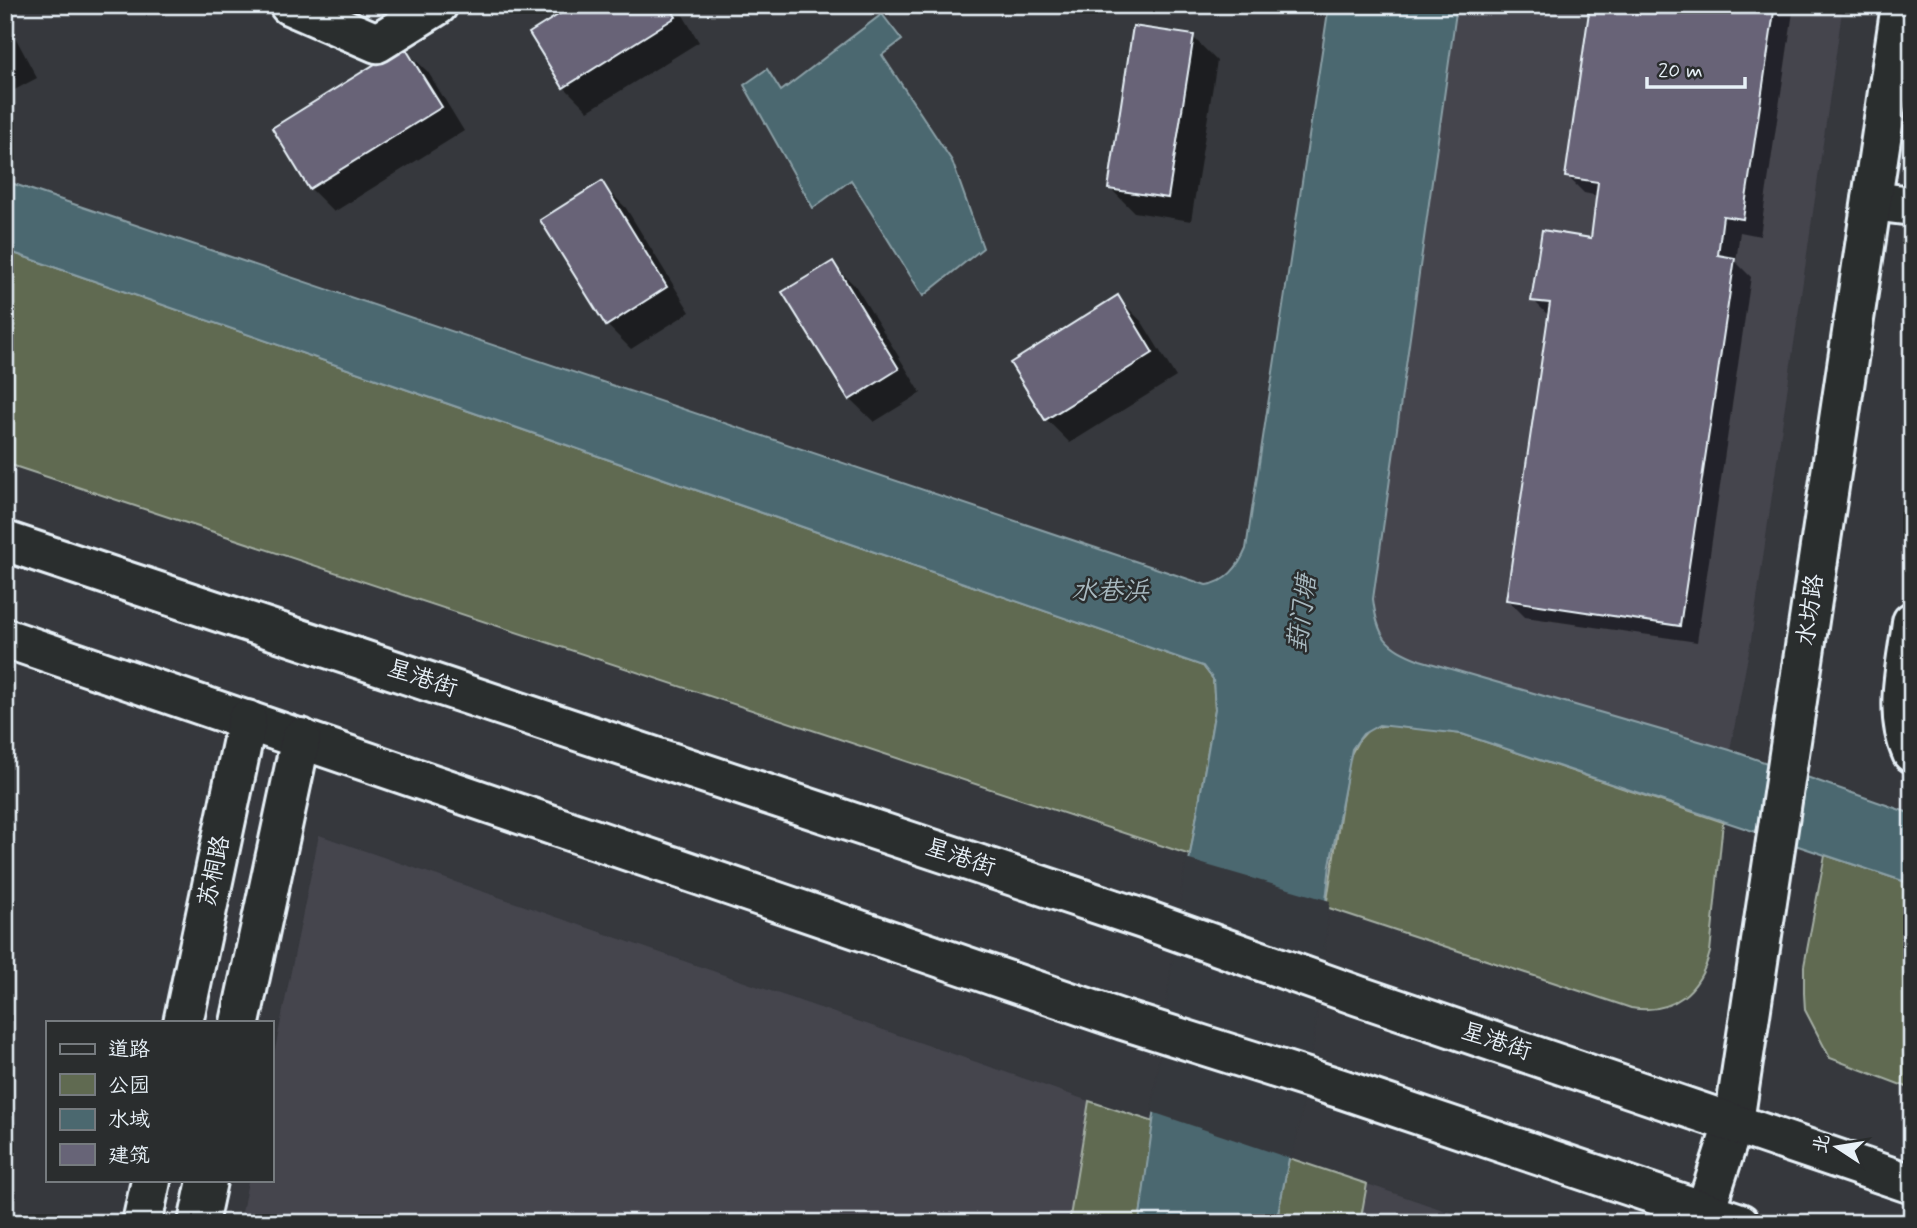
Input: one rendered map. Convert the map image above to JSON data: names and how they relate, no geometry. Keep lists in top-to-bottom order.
{
  "streets": {
    "main road": ["水坊路", "星港街", "苏桐路"]
  },
  "crossings": [
    ["水坊路", "星港街"]
  ],
  "water": ["水巷浜", "葑门塘"],
  "legend": [
    "道路",
    "公园",
    "水域",
    "建筑"
  ],
  "scale_bar": "20 m",
  "north": "left"
}
